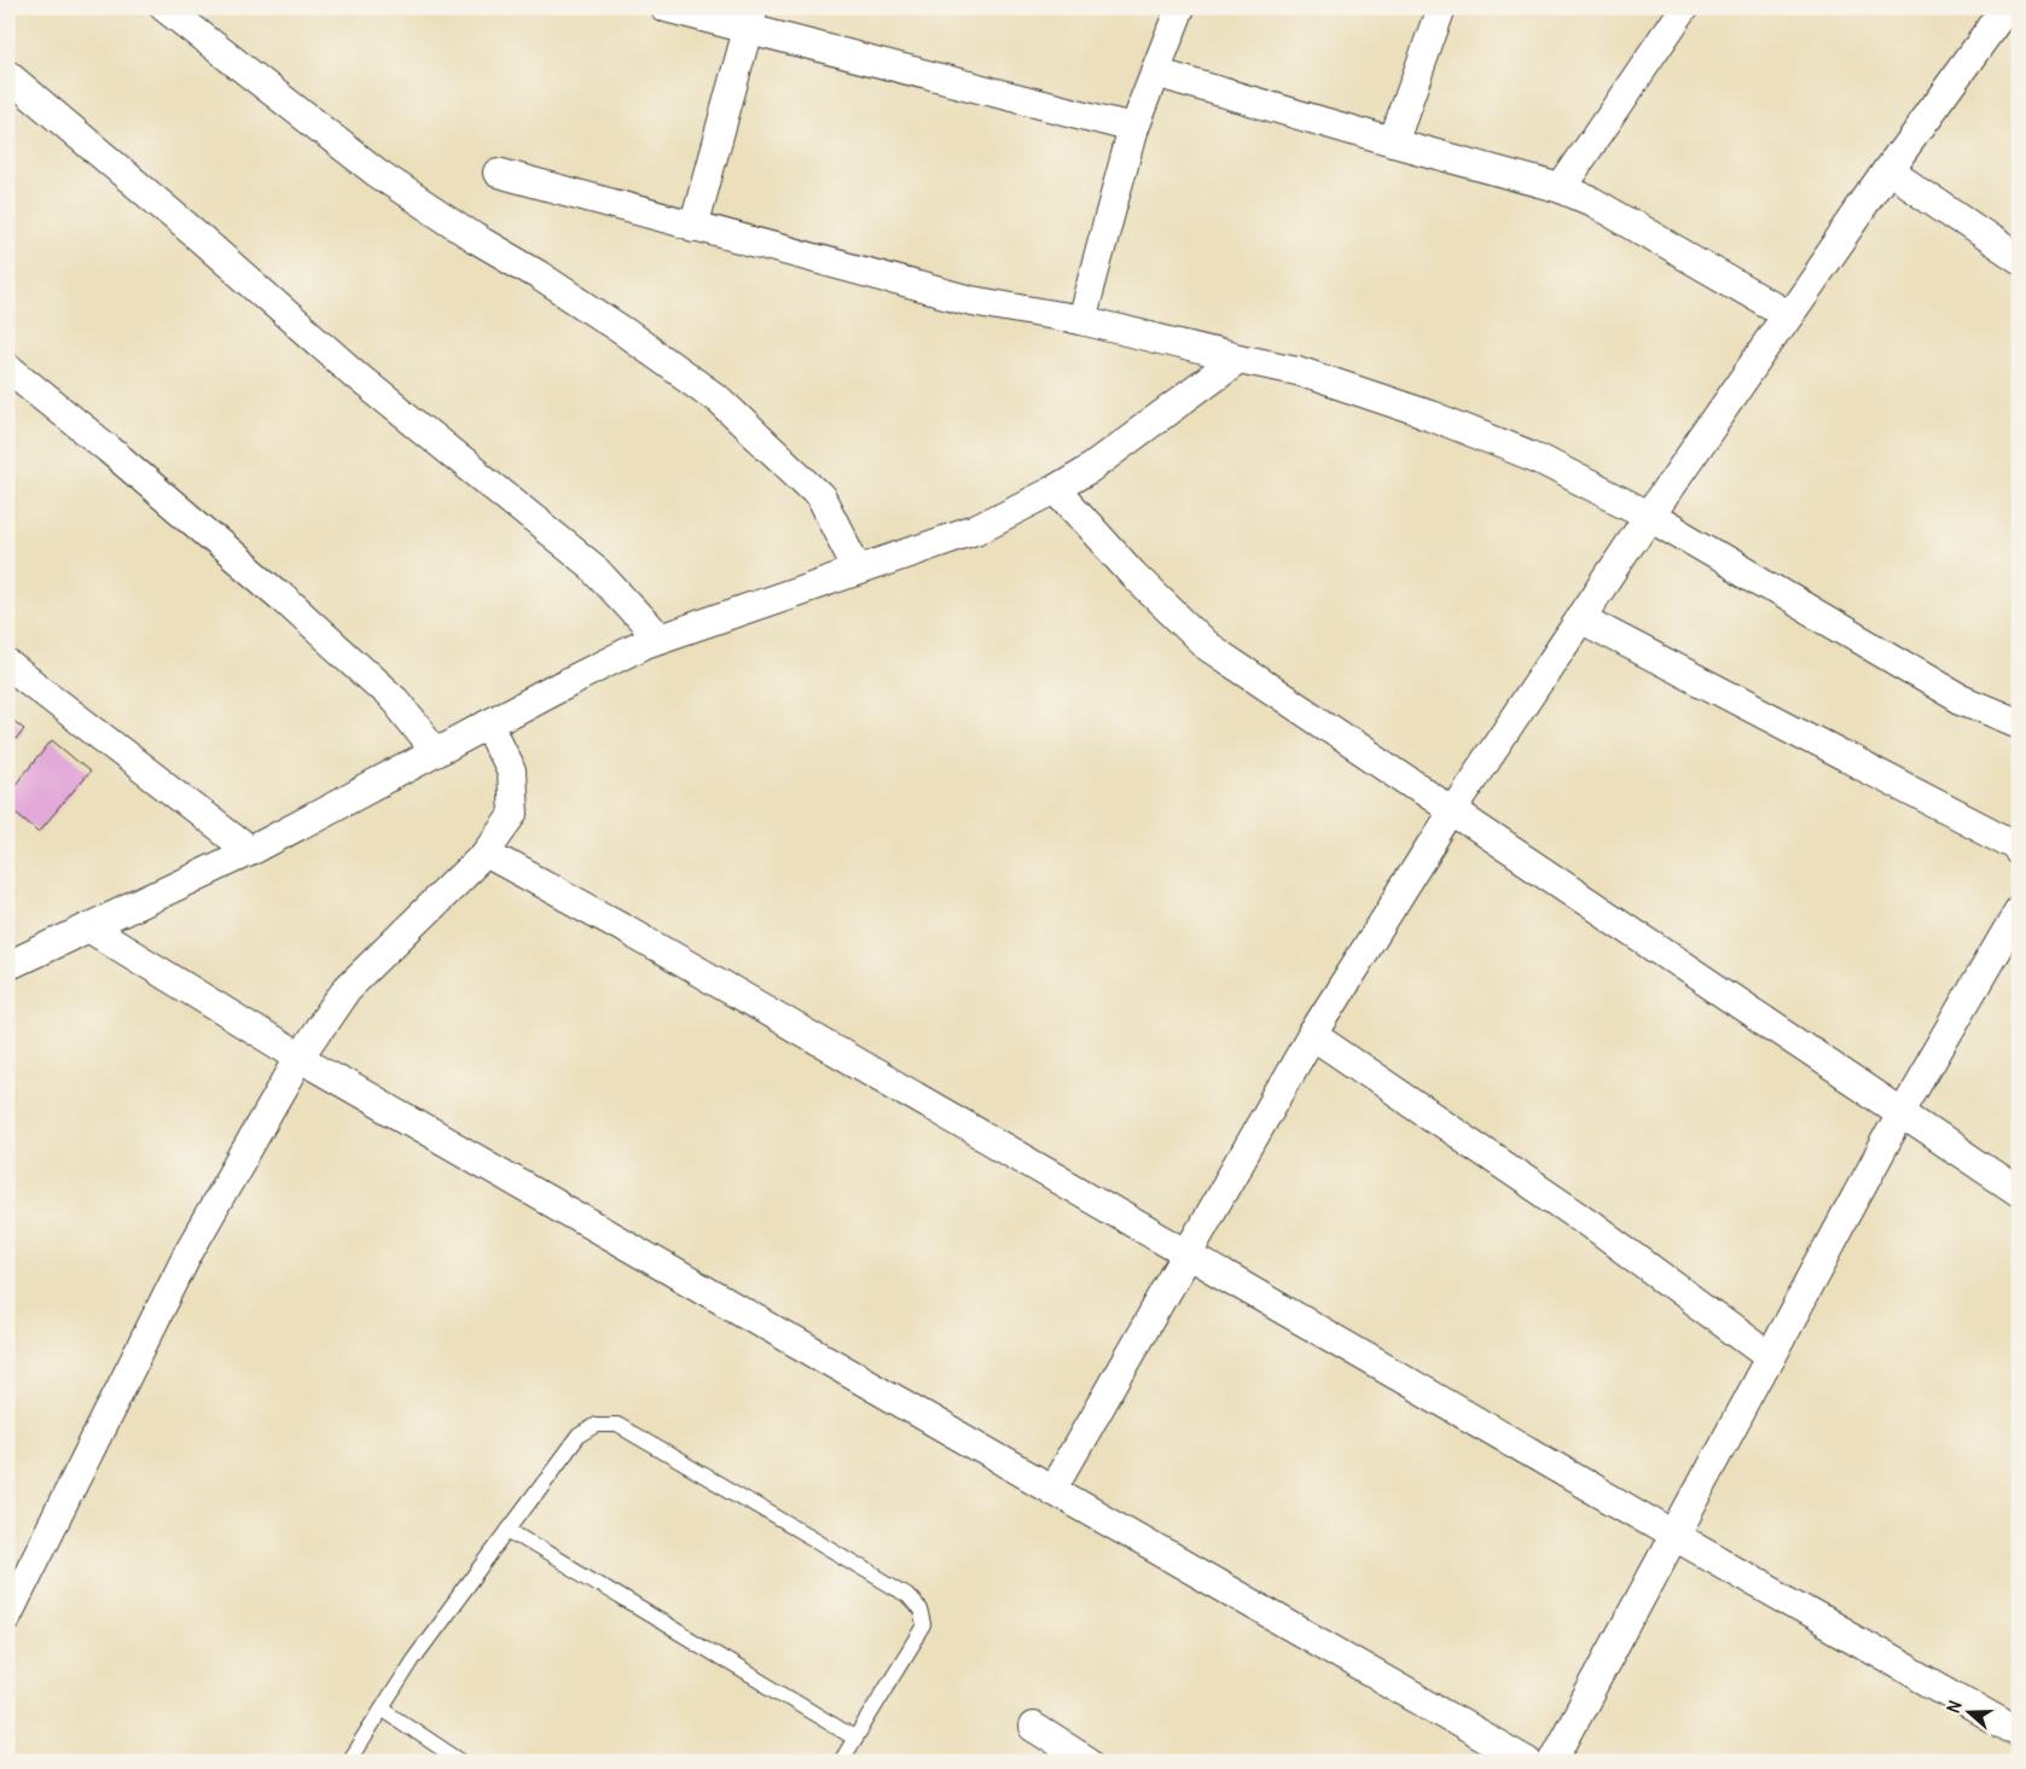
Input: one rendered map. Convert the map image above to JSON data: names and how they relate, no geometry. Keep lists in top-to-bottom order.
{
  "north": "left"
}
